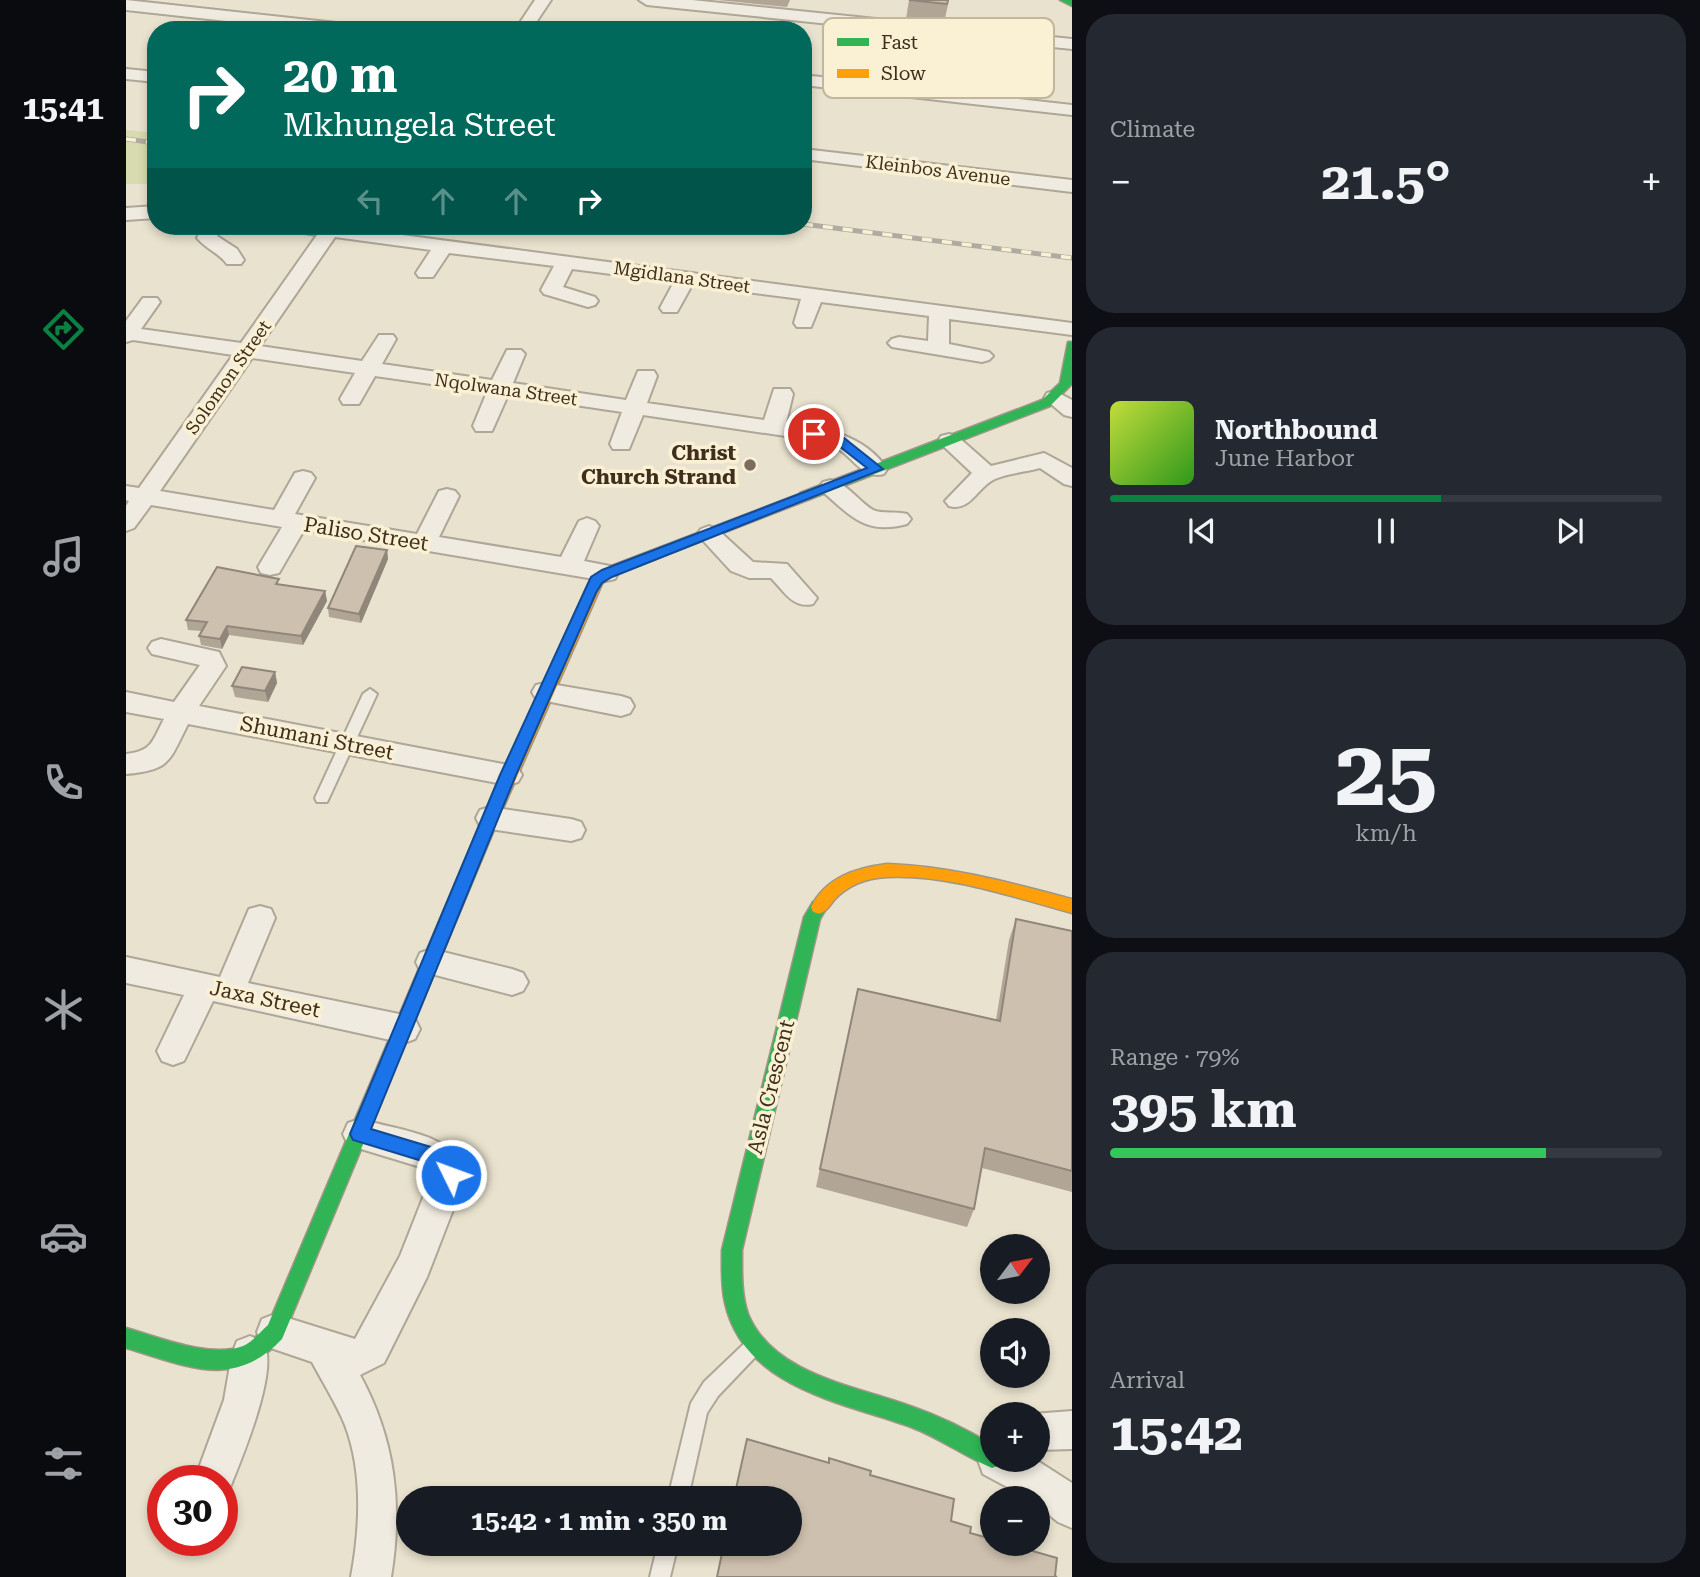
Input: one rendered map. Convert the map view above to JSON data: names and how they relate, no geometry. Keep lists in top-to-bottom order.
{
  "streets": {
    "street": [
      "Kleinbos Avenue",
      "Mgidlana Street",
      "Solomon Street",
      "Nqolwana Street",
      "Paliso Street",
      "Shumani Street",
      "Jaxa Street",
      "Asla Crescent"
    ]
  },
  "crossings": [
    ["Solomon Street", "Nqolwana Street"],
    ["Solomon Street", "Paliso Street"]
  ],
  "places": ["Christ Church Strand"],
  "legend": ["Fast", "Slow"],
  "north": "top right",
  "page": {
    "tabs": "15:41",
    "tile": [
      "Climate",
      ["25", "km/h"],
      ["Range · 79%", "395 km"],
      ["Arrival", "15:42"]
    ],
    "turn": ["20 m", "Mkhungela Street"],
    "heat": ["−", "21.5°", "+"],
    "song": ["Northbound", "June Harbor"],
    "map_buttons": ["+", "−"],
    "limit": "30",
    "trip": "15:42 · 1 min · 350 m"
  }
}
